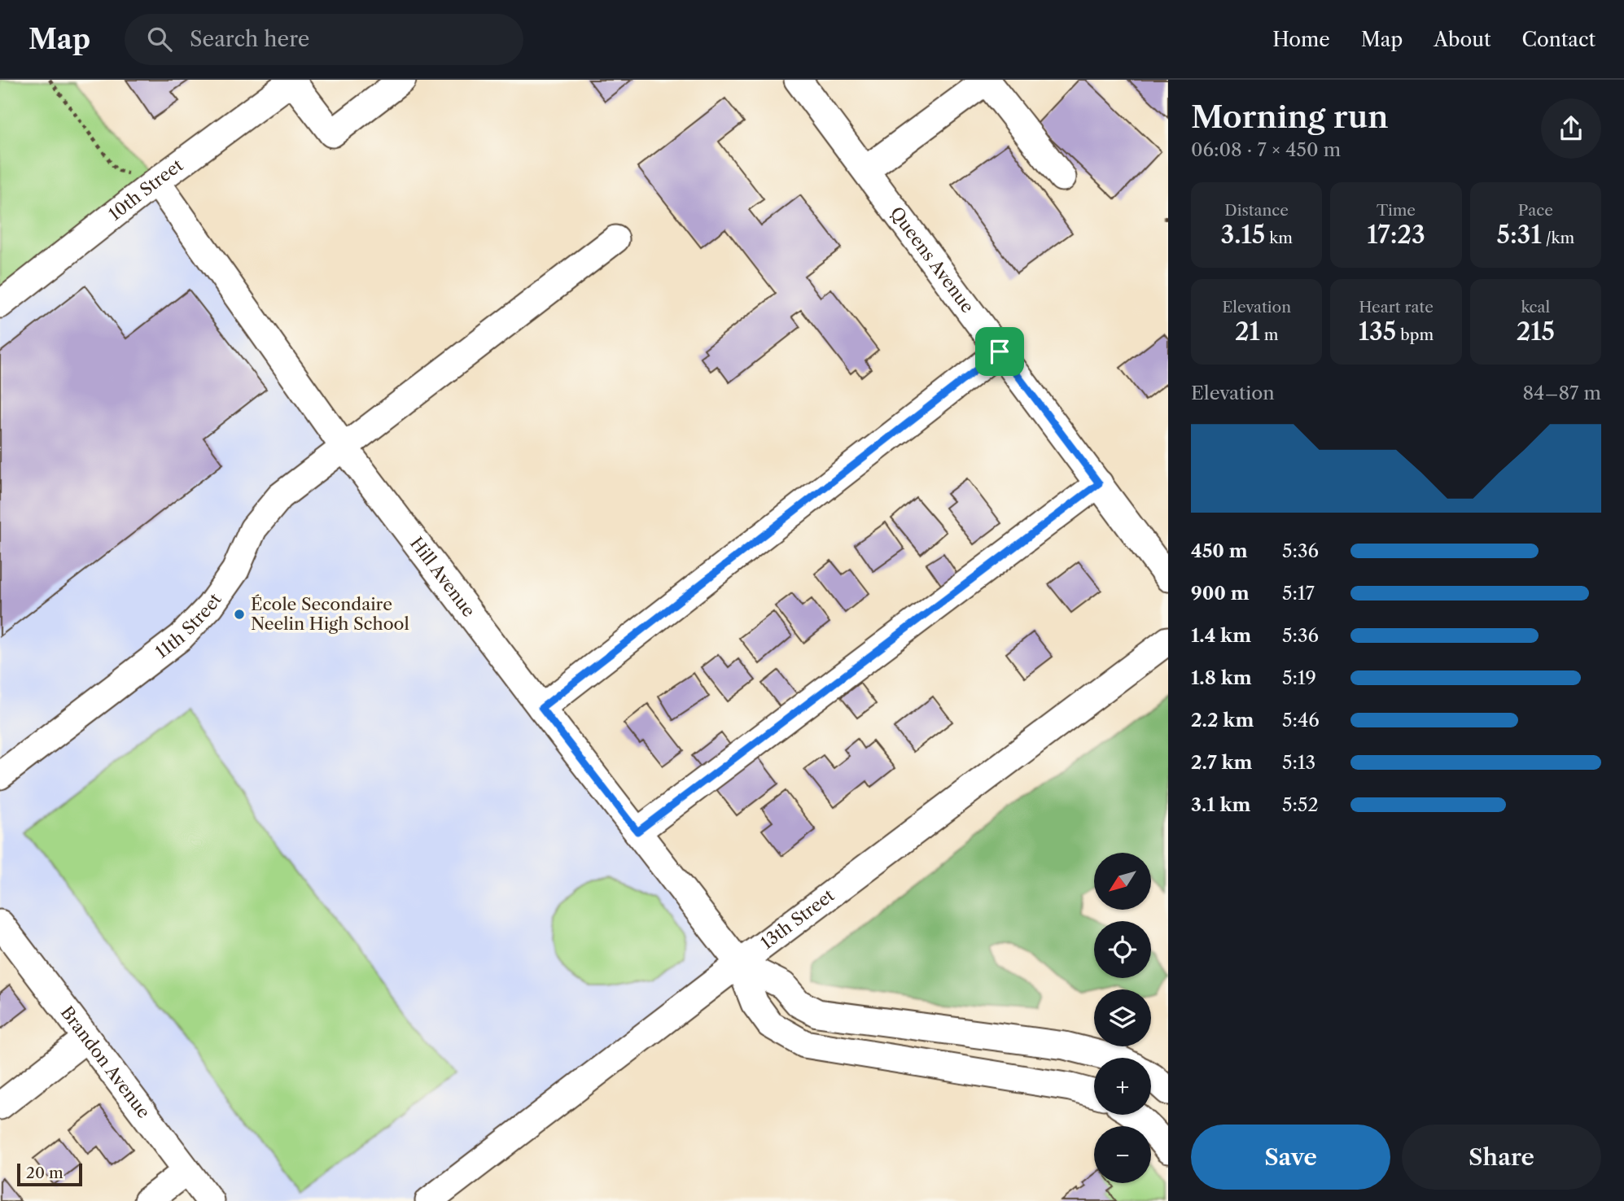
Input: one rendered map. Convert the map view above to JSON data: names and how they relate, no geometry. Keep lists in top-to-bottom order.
{
  "streets": {
    "street": [
      "10th Street",
      "Queens Avenue",
      "Hill Avenue",
      "11th Street",
      "13th Street",
      "Brandon Avenue"
    ]
  },
  "crossings": [
    ["10th Street", "Hill Avenue"],
    ["Hill Avenue", "11th Street"],
    ["Hill Avenue", "13th Street"]
  ],
  "places": ["École Secondaire Neelin High School"],
  "scale_bar": "20 m",
  "north": "bottom left",
  "page": {
    "header": "Map",
    "search": "Search here",
    "nav": [
      "Home",
      "Map",
      "About",
      "Contact"
    ],
    "heading": ["Morning run", "06:08 · 7 × 450 m"],
    "stats": [
      ["Distance", "3.15 km"],
      ["Time", "17:23"],
      ["Pace", "5:31 /km"],
      ["Elevation", "21 m"],
      ["Heart rate", "135 bpm"],
      ["kcal", "215"]
    ],
    "chart": ["Elevation", "84–87 m"],
    "list": [
      {
        "name": "450 m",
        "note": "5:36"
      },
      {
        "name": "900 m",
        "note": "5:17"
      },
      {
        "name": "1.4 km",
        "note": "5:36"
      },
      {
        "name": "1.8 km",
        "note": "5:19"
      },
      {
        "name": "2.2 km",
        "note": "5:46"
      },
      {
        "name": "2.7 km",
        "note": "5:13"
      },
      {
        "name": "3.1 km",
        "note": "5:52"
      }
    ],
    "map_buttons": ["+", "−"],
    "buttons": ["Save", "Share"],
    "scale": "20 m"
  }
}
